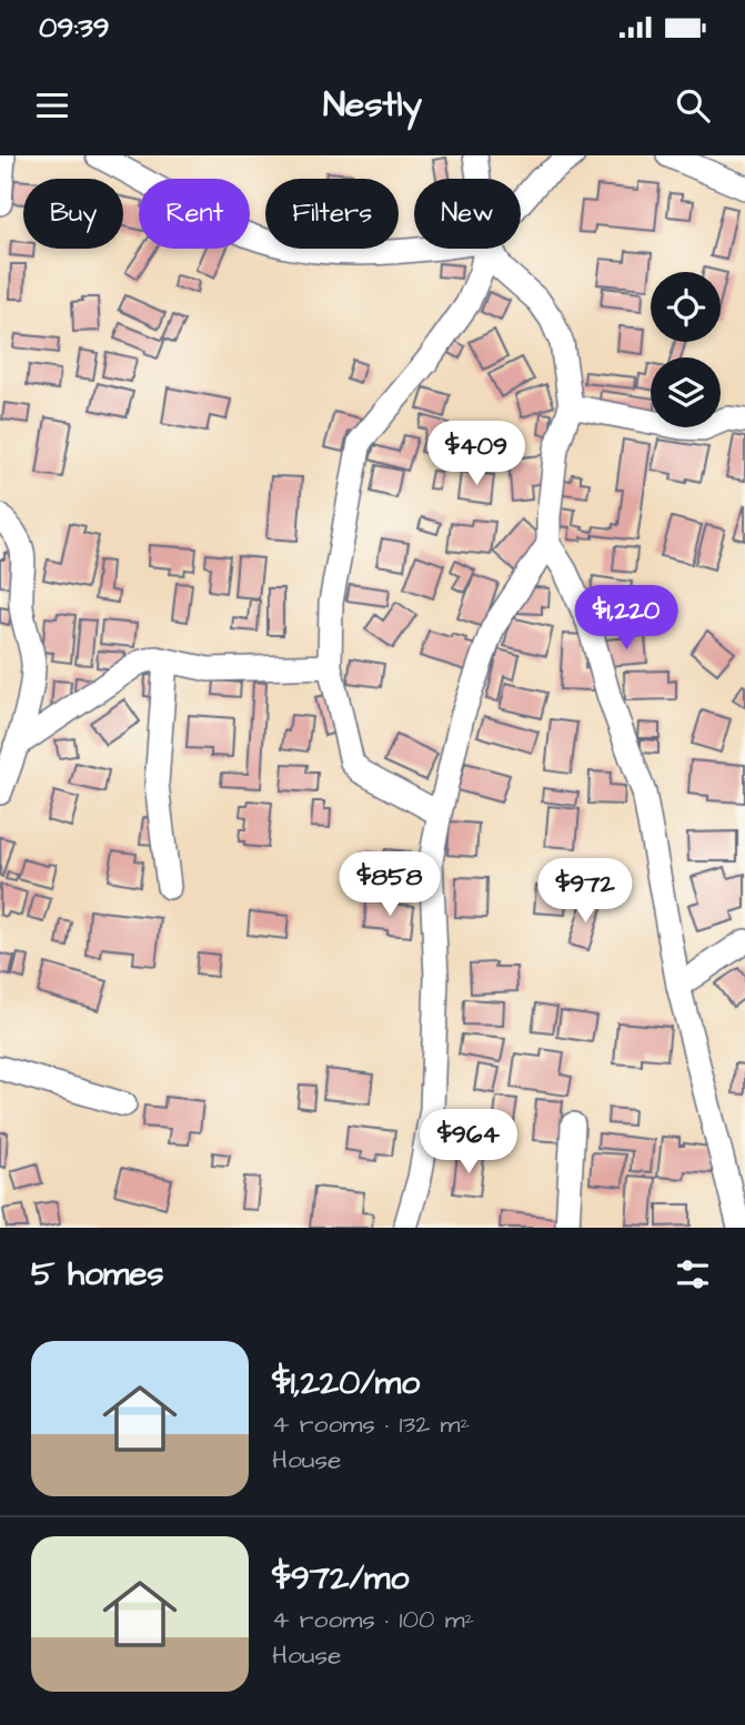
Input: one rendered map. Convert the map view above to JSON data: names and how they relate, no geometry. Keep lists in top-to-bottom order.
{
  "page": {
    "status": "09:39",
    "header": "Nestly",
    "chip": [
      "Buy",
      "Rent",
      "Filters",
      "New"
    ],
    "price": [
      "$409",
      "$1,220",
      "$858",
      "$972",
      "$964"
    ],
    "heading": "5 homes",
    "list": [
      {
        "name": "$1,220/mo",
        "note": "4 rooms · 132 m² · House"
      },
      {
        "name": "$972/mo",
        "note": "4 rooms · 100 m² · House"
      }
    ]
  }
}
